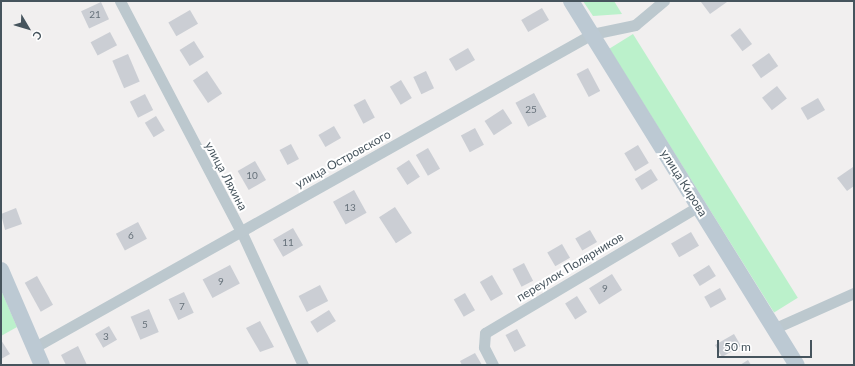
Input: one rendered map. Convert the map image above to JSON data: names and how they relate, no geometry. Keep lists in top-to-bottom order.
{
  "streets": {
    "main road": ["улица Кирова"],
    "street": ["улица Островского", "улица Ляхина", "переулок Полярников"]
  },
  "crossings": [
    ["улица Островского", "улица Ляхина"],
    ["улица Островского", "улица Кирова"],
    ["улица Кирова", "переулок Полярников"]
  ],
  "house_numbers": [
    "21",
    "25",
    "10",
    "13",
    "6",
    "11",
    "9",
    "9",
    "7",
    "5",
    "3"
  ],
  "scale_bar": "50 m",
  "north": "bottom right"
}
